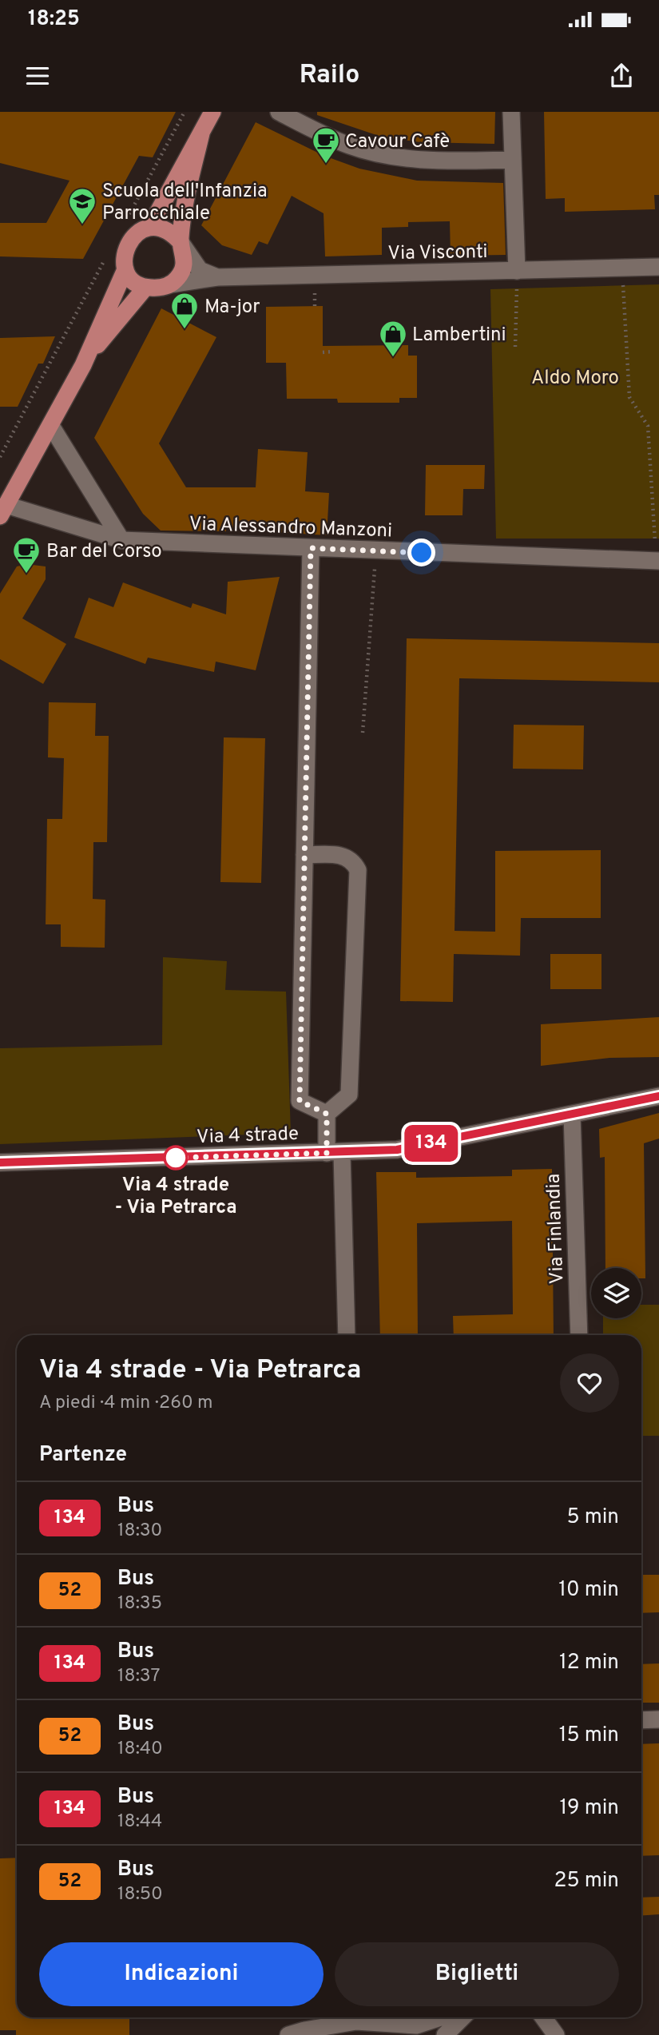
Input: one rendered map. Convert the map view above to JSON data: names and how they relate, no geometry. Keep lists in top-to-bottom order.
{
  "streets": {
    "street": [
      "Via Visconti",
      "Via Alessandro Manzoni",
      "Via 4 strade",
      "Via Finlandia"
    ]
  },
  "crossings": [
    ["Via 4 strade", "Via Finlandia"]
  ],
  "parks": ["Aldo Moro"],
  "places": {
    "cafe": ["Cavour Cafè", "Bar del Corso"],
    "school or university": ["Scuola dell'Infanzia Parrocchiale"],
    "shop": ["Ma-jor", "Lambertini"],
    "other": ["Via 4 strade - Via Petrarca"]
  },
  "lines": ["bus line 134"],
  "page": {
    "status": "18:25",
    "header": "Railo",
    "on_map": "134",
    "heading": [
      ["Via 4 strade - Via Petrarca", "A piedi · 4 min · 260 m"],
      "Partenze"
    ],
    "list": [
      {
        "mark": "134",
        "name": "Bus",
        "note": "18:30",
        "value": "5 min"
      },
      {
        "mark": "52",
        "name": "Bus",
        "note": "18:35",
        "value": "10 min"
      },
      {
        "mark": "134",
        "name": "Bus",
        "note": "18:37",
        "value": "12 min"
      },
      {
        "mark": "52",
        "name": "Bus",
        "note": "18:40",
        "value": "15 min"
      },
      {
        "mark": "134",
        "name": "Bus",
        "note": "18:44",
        "value": "19 min"
      },
      {
        "mark": "52",
        "name": "Bus",
        "note": "18:50",
        "value": "25 min"
      }
    ],
    "buttons": ["Indicazioni", "Biglietti"]
  }
}
